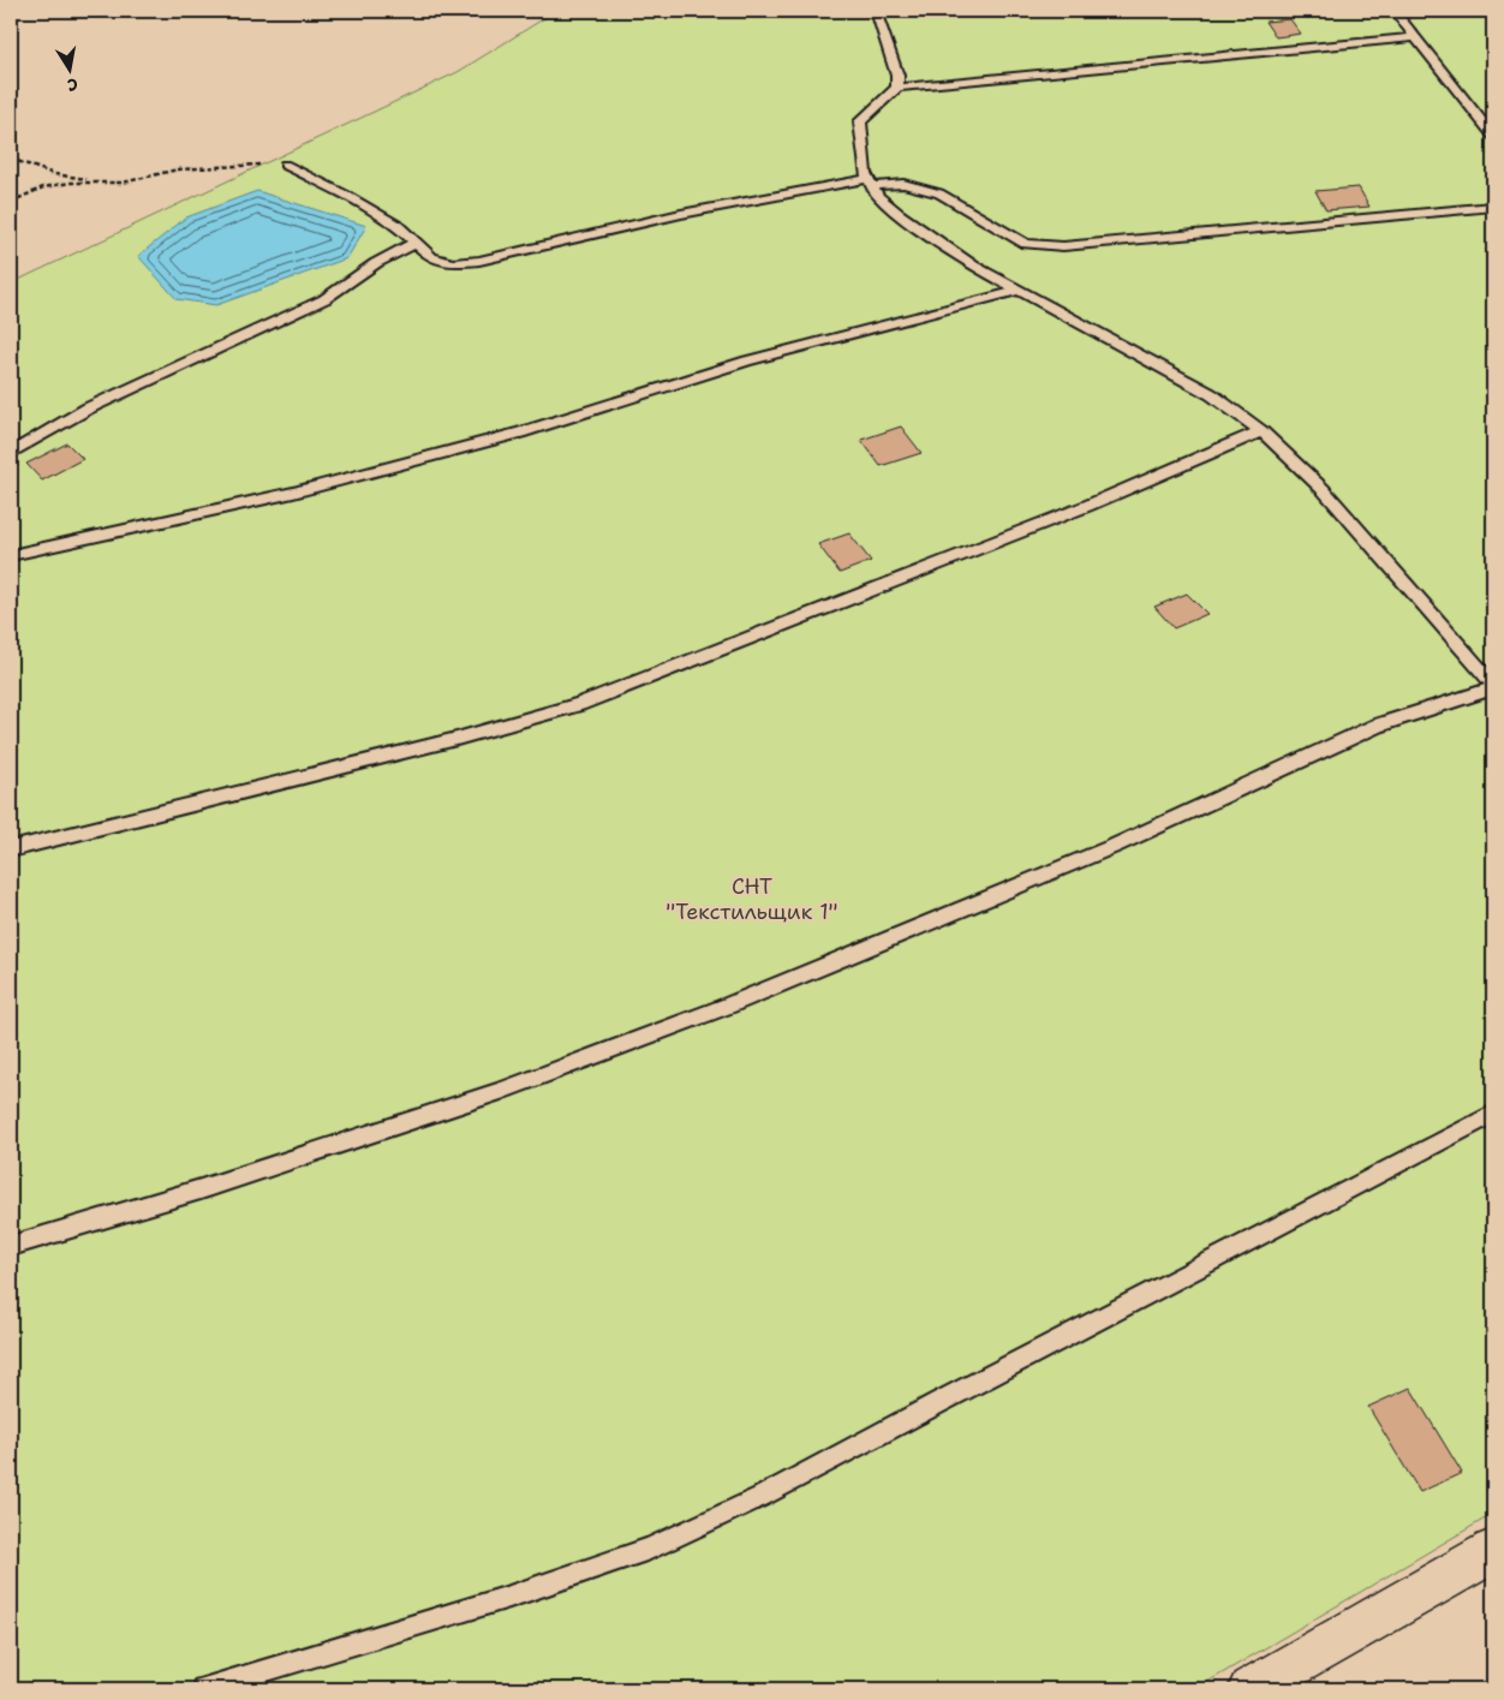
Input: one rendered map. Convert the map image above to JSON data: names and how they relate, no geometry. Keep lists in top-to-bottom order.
{
  "parks": ["СНТ \"Текстильщик 1\""],
  "north": "bottom"
}
